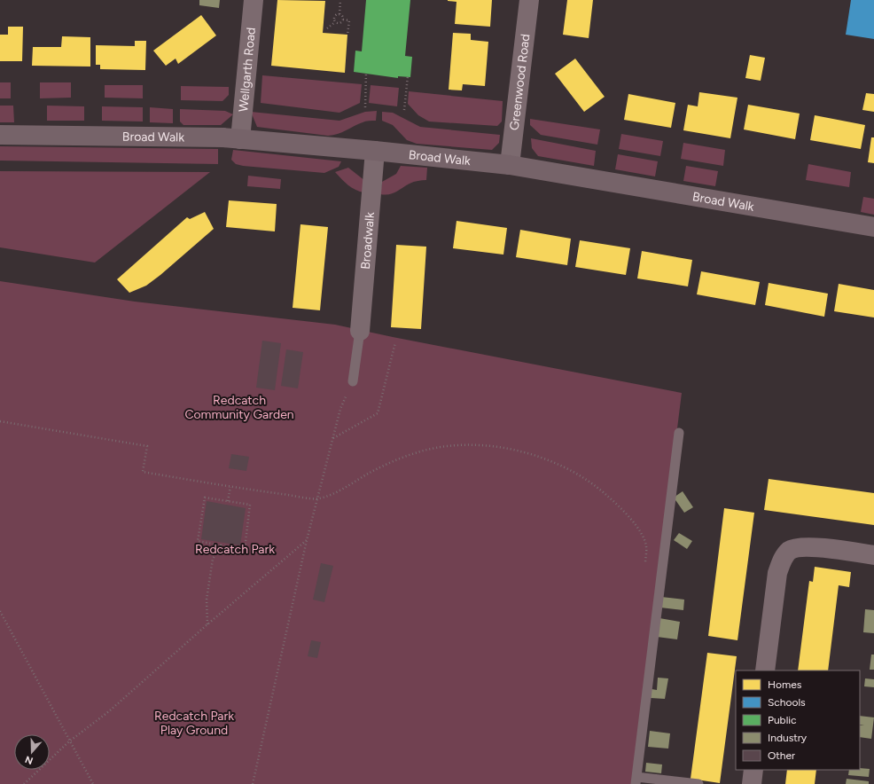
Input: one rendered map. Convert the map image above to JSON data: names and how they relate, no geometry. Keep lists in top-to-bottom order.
{
  "streets": {
    "street": [
      "Wellgarth Road",
      "Greenwood Road",
      "Broad Walk",
      "Broadwalk"
    ]
  },
  "crossings": [
    ["Wellgarth Road", "Broad Walk"],
    ["Greenwood Road", "Broad Walk"],
    ["Broad Walk", "Broadwalk"]
  ],
  "parks": ["Redcatch Community Garden", "Redcatch Park", "Redcatch Park Play Ground"],
  "legend": [
    "Homes",
    "Schools",
    "Public",
    "Industry",
    "Other"
  ],
  "north": "bottom"
}
